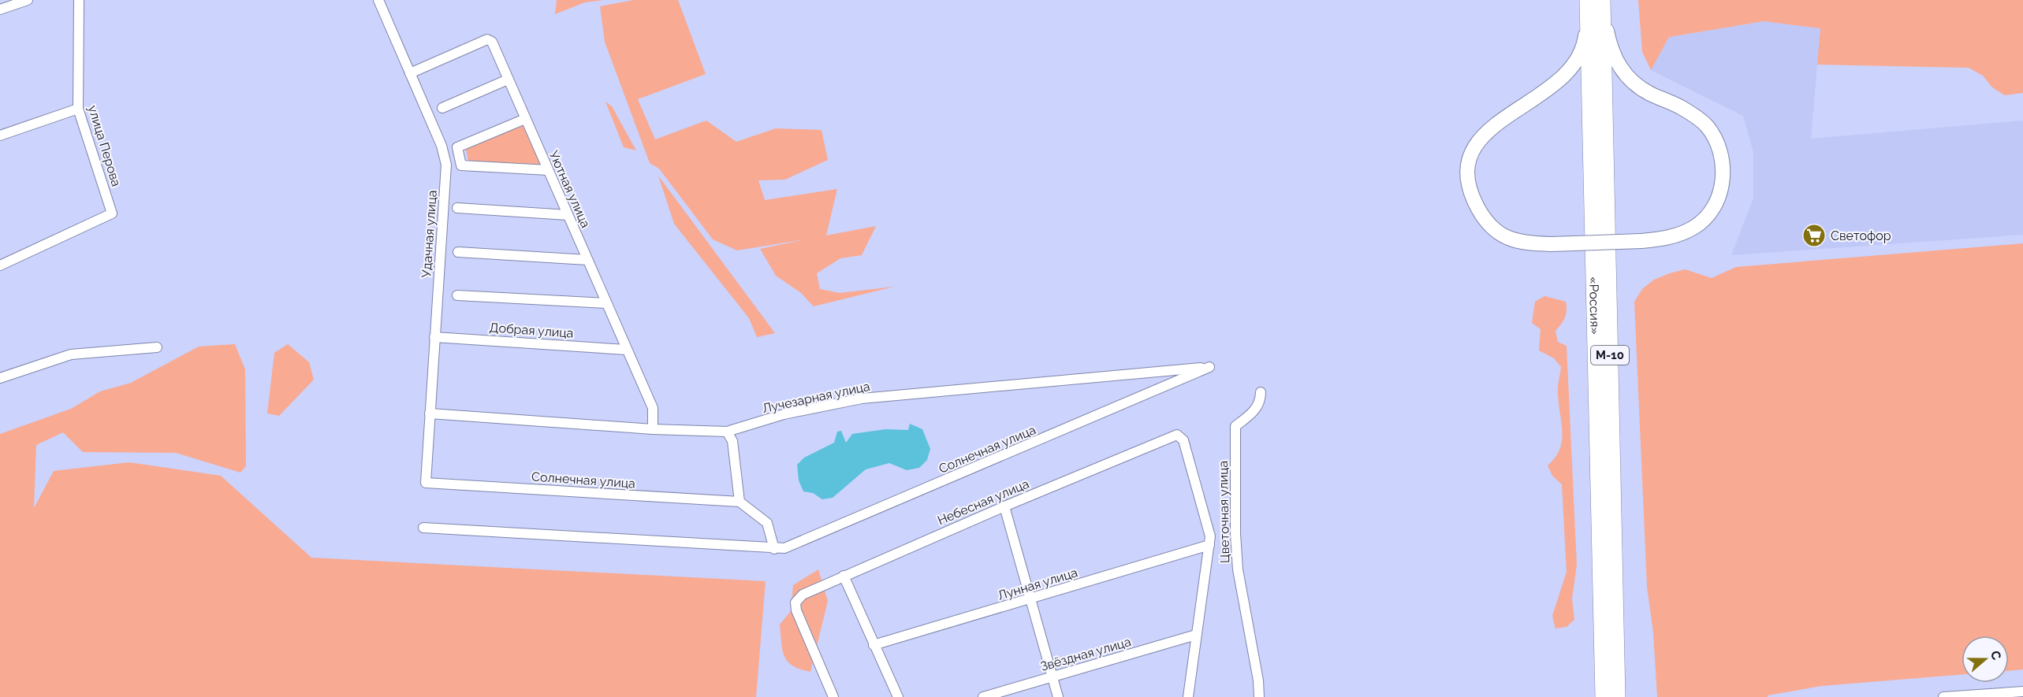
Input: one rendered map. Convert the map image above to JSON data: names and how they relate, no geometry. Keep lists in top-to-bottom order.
{
  "streets": {
    "highway": ["«Россия»", "М-10"],
    "street": [
      "улица Перова",
      "Уютная улица",
      "Удачная улица",
      "Добрая улица",
      "Лучезарная улица",
      "Солнечная улица",
      "Небесная улица",
      "Цветочная улица",
      "Лунная улица",
      "Звёздная улица"
    ]
  },
  "crossings": [
    ["Уютная улица", "Удачная улица"],
    ["Уютная улица", "Добрая улица"],
    ["Уютная улица", "Лучезарная улица"],
    ["Удачная улица", "Добрая улица"],
    ["Удачная улица", "Лучезарная улица"],
    ["Удачная улица", "Солнечная улица"],
    ["Лучезарная улица", "Солнечная улица"],
    ["Небесная улица", "Лунная улица"]
  ],
  "places": {
    "supermarket": ["Светофор"]
  },
  "north": "right"
}
